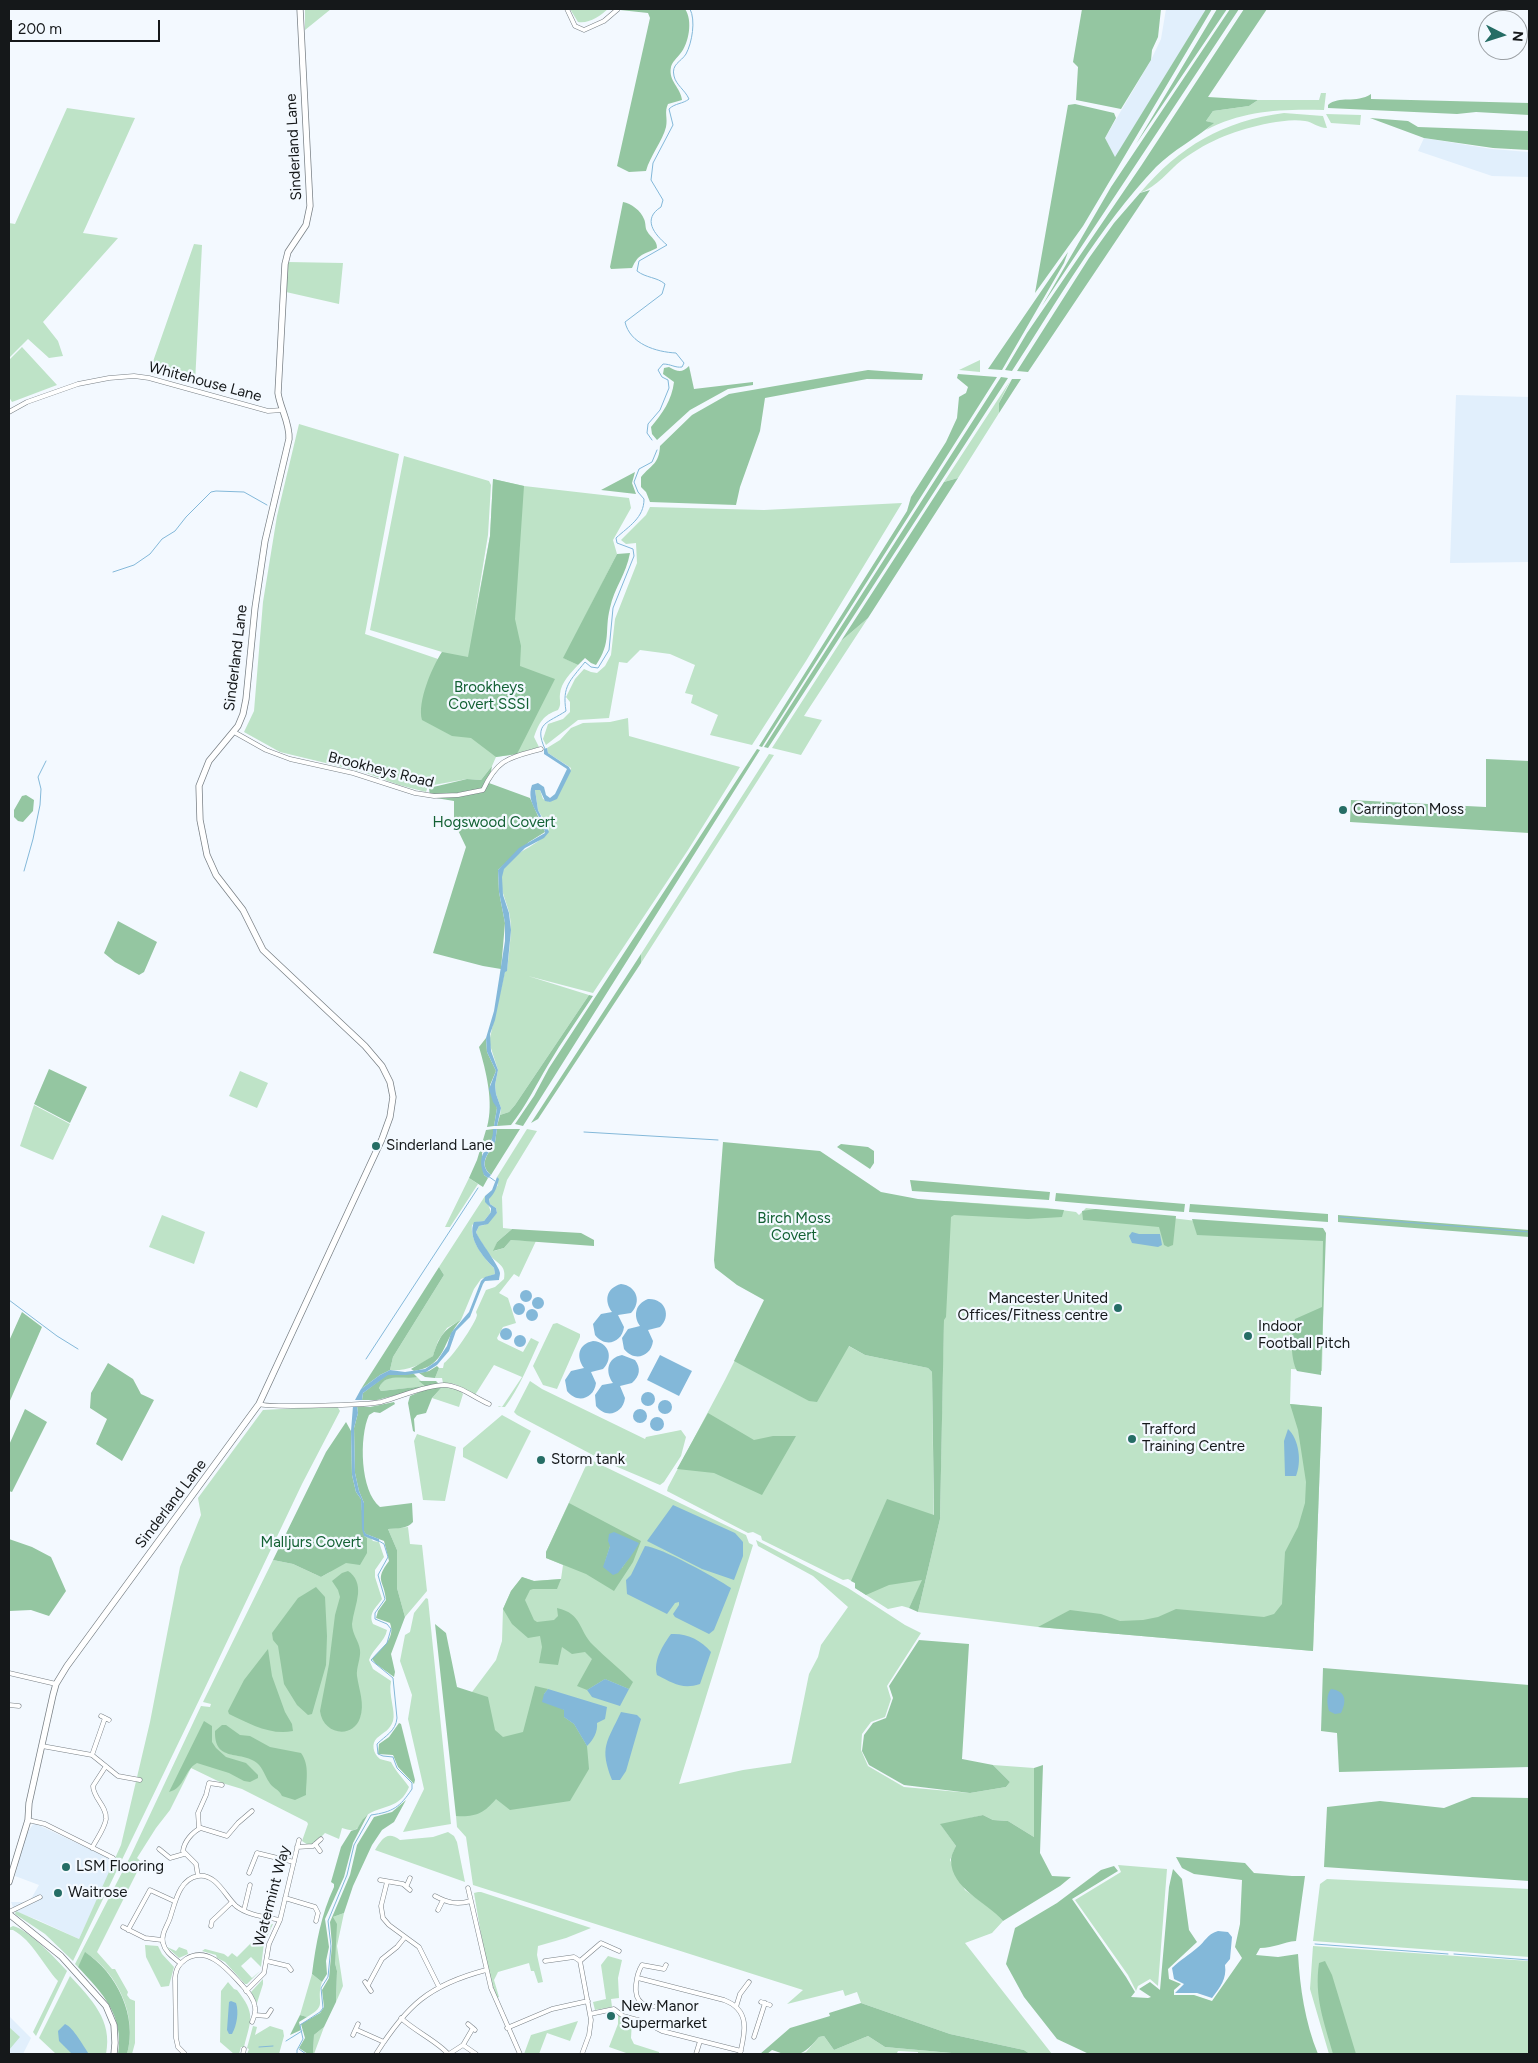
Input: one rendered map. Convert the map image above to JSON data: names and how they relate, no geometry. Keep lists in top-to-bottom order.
{
  "streets": {
    "street": [
      "Sinderland Lane",
      "Whitehouse Lane",
      "Brookheys Road",
      "Watermint Way"
    ]
  },
  "crossings": [
    ["Sinderland Lane", "Whitehouse Lane"],
    ["Sinderland Lane", "Brookheys Road"]
  ],
  "parks": [
    "Brookheys Covert SSSI",
    "Hogswood Covert",
    "Birch Moss Covert",
    "Malljurs Covert"
  ],
  "places": [
    "Carrington Moss",
    "Sinderland Lane",
    "Mancester United Offices/Fitness centre",
    "Indoor Football Pitch",
    "Trafford Training Centre",
    "Storm tank",
    "LSM Flooring",
    "Waitrose",
    "New Manor Supermarket"
  ],
  "scale_bar": "200 m",
  "north": "right"
}
